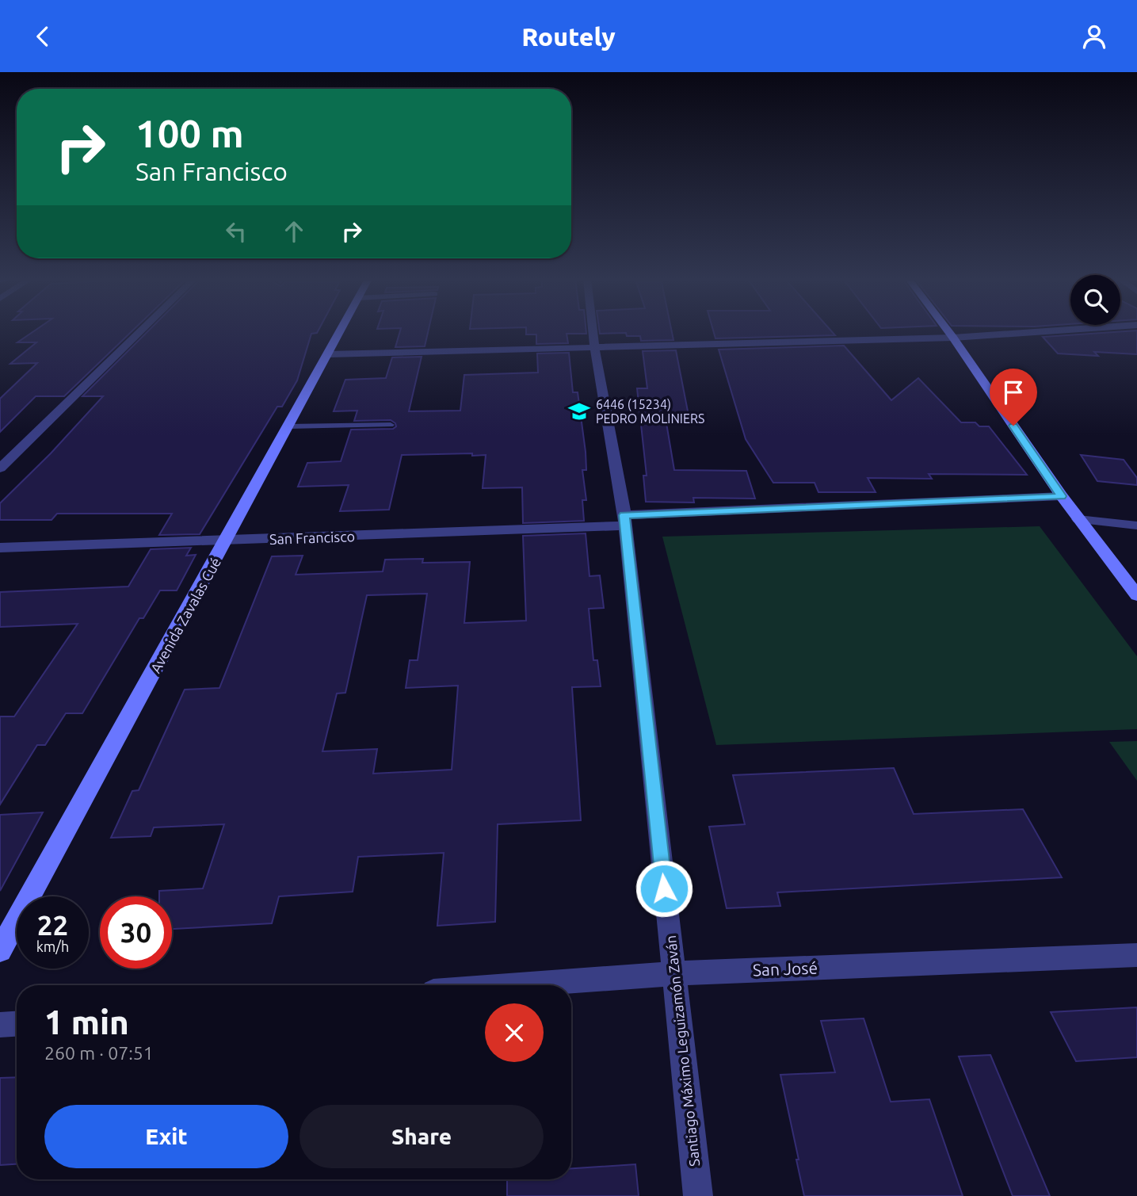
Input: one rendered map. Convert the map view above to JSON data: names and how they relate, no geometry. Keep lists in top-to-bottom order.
{
  "streets": {
    "main road": ["Avenida Zavalas Cué"],
    "street": ["San Francisco", "San José", "Santiago Máximo Leguizamón Zaván"]
  },
  "crossings": [
    ["San Francisco", "Avenida Zavalas Cué"],
    ["San Francisco", "Santiago Máximo Leguizamón Zaván"],
    ["San José", "Santiago Máximo Leguizamón Zaván"]
  ],
  "places": {
    "school or university": ["6446 (15234) PEDRO MOLINIERS"]
  },
  "page": {
    "header": "Routely",
    "turn": ["100 m", "San Francisco"],
    "speed": "22 km/h",
    "limit": "30",
    "heading": ["1 min", "260 m · 07:51"],
    "buttons": ["Exit", "Share"]
  }
}
